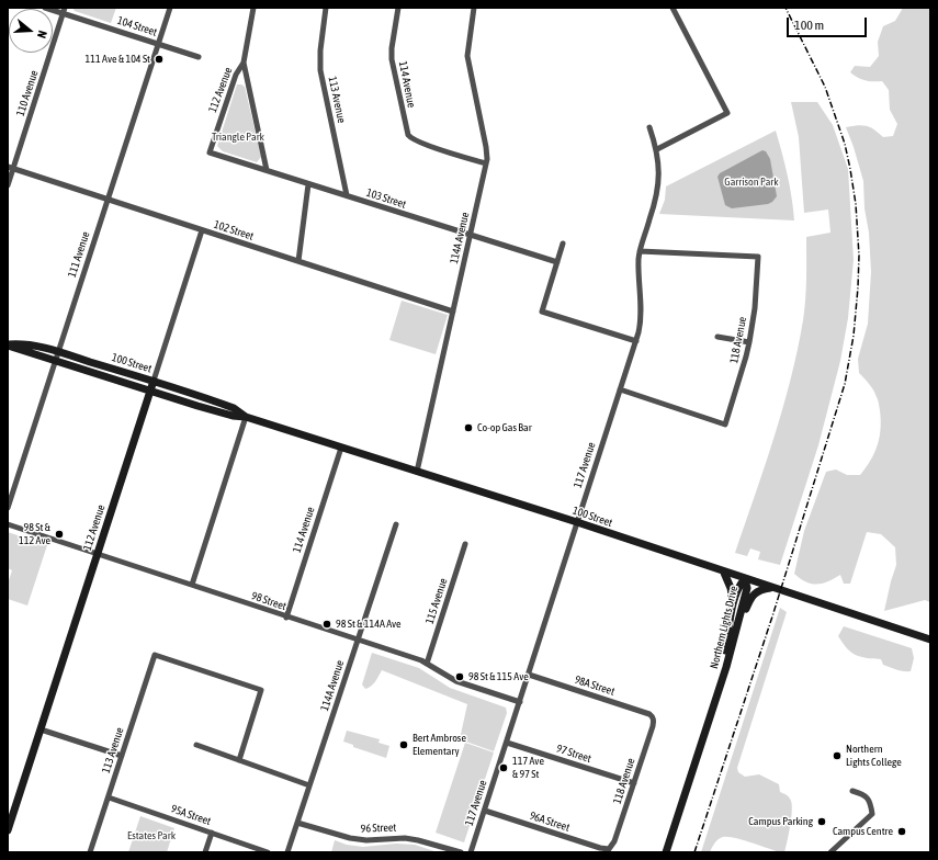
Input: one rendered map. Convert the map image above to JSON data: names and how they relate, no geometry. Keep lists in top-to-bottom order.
{
  "streets": {
    "main road": ["112 Avenue", "100 Street", "Northern Lights Drive"],
    "street": [
      "104 Street",
      "114 Avenue",
      "110 Avenue",
      "113 Avenue",
      "103 Street",
      "102 Street",
      "114A Avenue",
      "111 Avenue",
      "118 Avenue",
      "117 Avenue",
      "98 Street",
      "115 Avenue",
      "98A Street",
      "97 Street",
      "95A Street",
      "96A Street",
      "96 Street"
    ]
  },
  "crossings": [
    ["104 Street", "110 Avenue"],
    ["104 Street", "111 Avenue"],
    ["114 Avenue", "114A Avenue"],
    ["114 Avenue", "100 Street"],
    ["114 Avenue", "98 Street"],
    ["112 Avenue", "103 Street"],
    ["112 Avenue", "102 Street"],
    ["112 Avenue", "100 Street"],
    ["112 Avenue", "98 Street"],
    ["110 Avenue", "102 Street"],
    ["113 Avenue", "103 Street"],
    ["113 Avenue", "95A Street"],
    ["103 Street", "114A Avenue"],
    ["102 Street", "114A Avenue"],
    ["102 Street", "111 Avenue"],
    ["114A Avenue", "100 Street"],
    ["114A Avenue", "98 Street"],
    ["114A Avenue", "96 Street"],
    ["111 Avenue", "100 Street"],
    ["118 Avenue", "117 Avenue"],
    ["118 Avenue", "98A Street"],
    ["118 Avenue", "97 Street"],
    ["118 Avenue", "96A Street"],
    ["100 Street", "117 Avenue"],
    ["100 Street", "Northern Lights Drive"],
    ["117 Avenue", "98 Street"],
    ["117 Avenue", "98A Street"],
    ["117 Avenue", "97 Street"],
    ["117 Avenue", "96A Street"],
    ["98 Street", "115 Avenue"]
  ],
  "parks": ["Triangle Park", "Garrison Park", "Estates Park"],
  "places": [
    "111 Ave & 104 St",
    "Co-op Gas Bar",
    "98 St & 112 Ave",
    "98 St & 114A Ave",
    "98 St & 115 Ave",
    "Bert Ambrose Elementary",
    "Northern Lights College",
    "117 Ave & 97 St",
    "Campus Parking",
    "Campus Centre"
  ],
  "scale_bar": "100 m",
  "north": "right"
}
